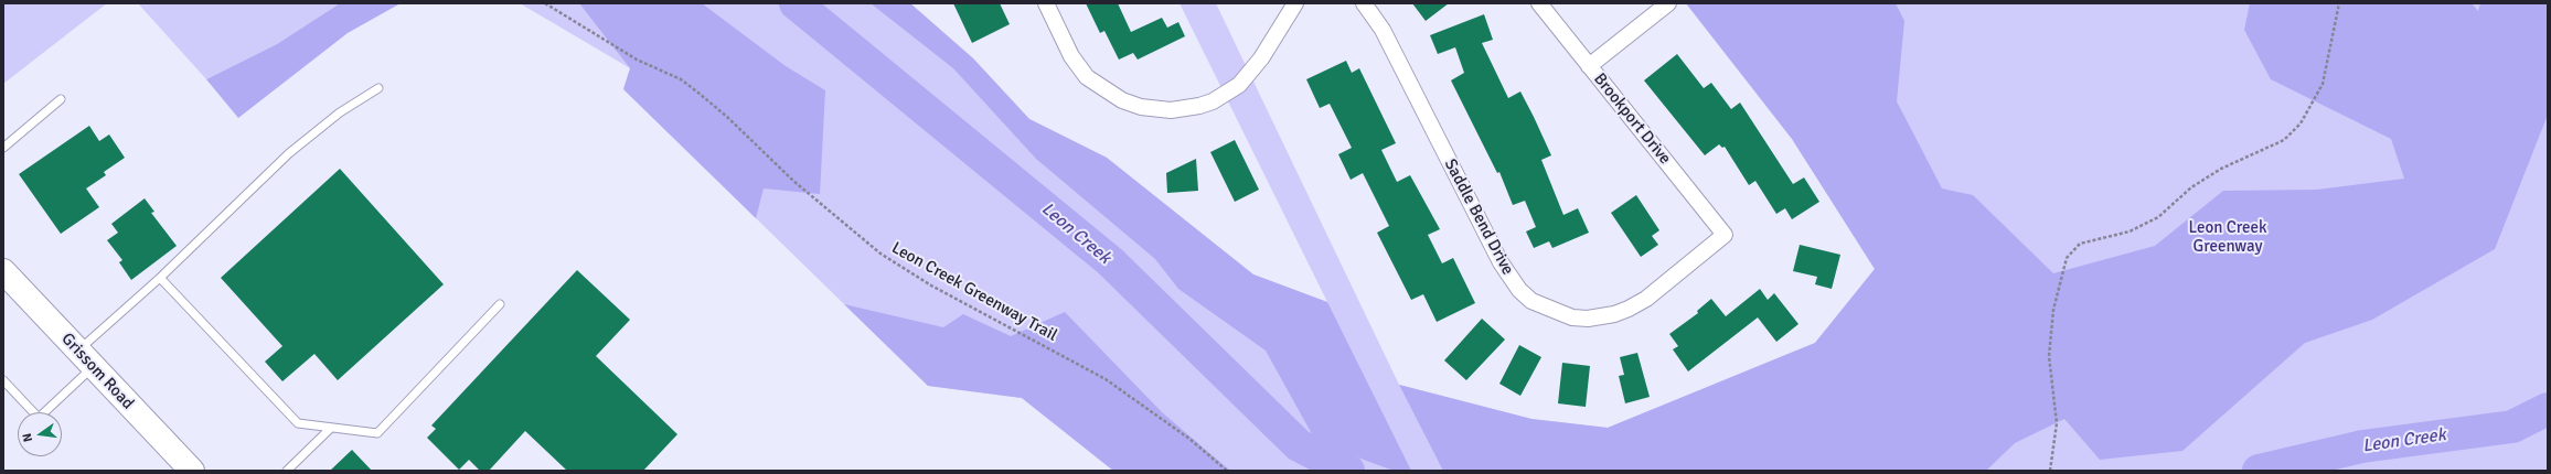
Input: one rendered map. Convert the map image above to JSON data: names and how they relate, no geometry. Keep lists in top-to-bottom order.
{
  "streets": {
    "main road": ["Grissom Road"],
    "street": ["Brookport Drive", "Saddle Bend Drive"],
    "path": ["Leon Creek Greenway Trail"]
  },
  "crossings": [
    ["Brookport Drive", "Saddle Bend Drive"]
  ],
  "water": ["Leon Creek"],
  "parks": ["Leon Creek Greenway"],
  "north": "left"
}
